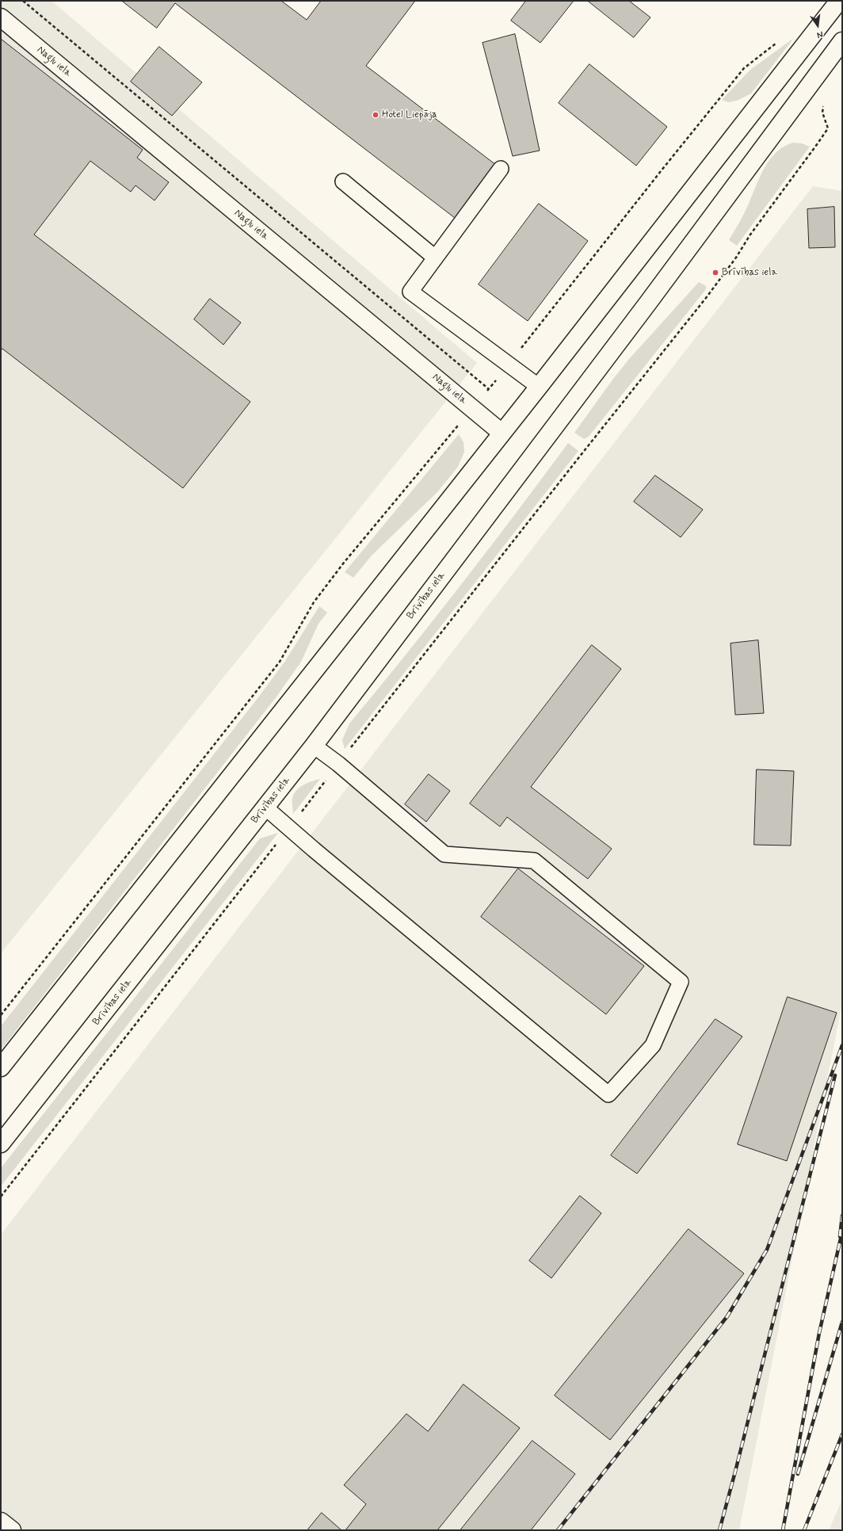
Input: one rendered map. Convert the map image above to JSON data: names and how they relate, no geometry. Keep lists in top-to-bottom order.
{
  "streets": {
    "main road": ["Naglu iela", "Brīvības iela"]
  },
  "places": ["Hotel Liepāja", "Brīvības iela"],
  "north": "bottom"
}
